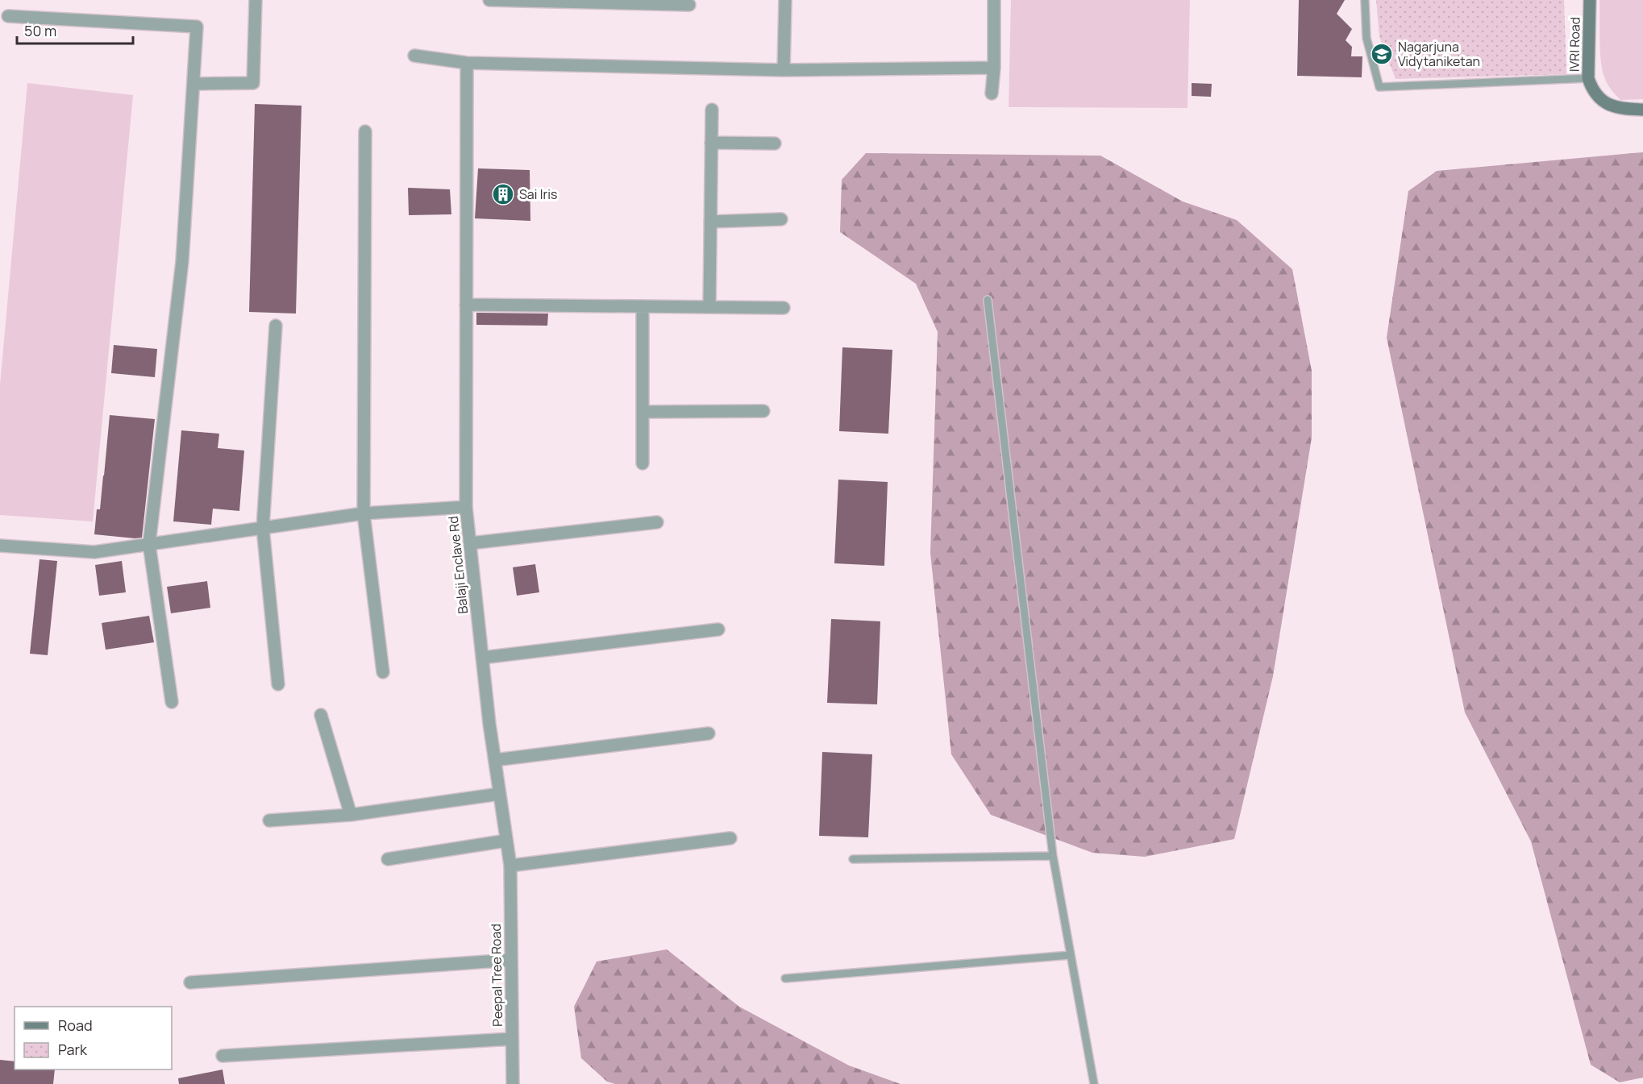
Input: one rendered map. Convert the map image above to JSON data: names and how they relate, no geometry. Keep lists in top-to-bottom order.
{
  "streets": {
    "main road": ["IVRI Road"],
    "street": ["Balaji Enclave Rd", "Peepal Tree Road"]
  },
  "crossings": [
    ["Balaji Enclave Rd", "Peepal Tree Road"]
  ],
  "places": {
    "school or university": ["Nagarjuna Vidytaniketan"],
    "building": ["Sai Iris"]
  },
  "legend": ["Road", "Park"],
  "scale_bar": "50 m"
}
